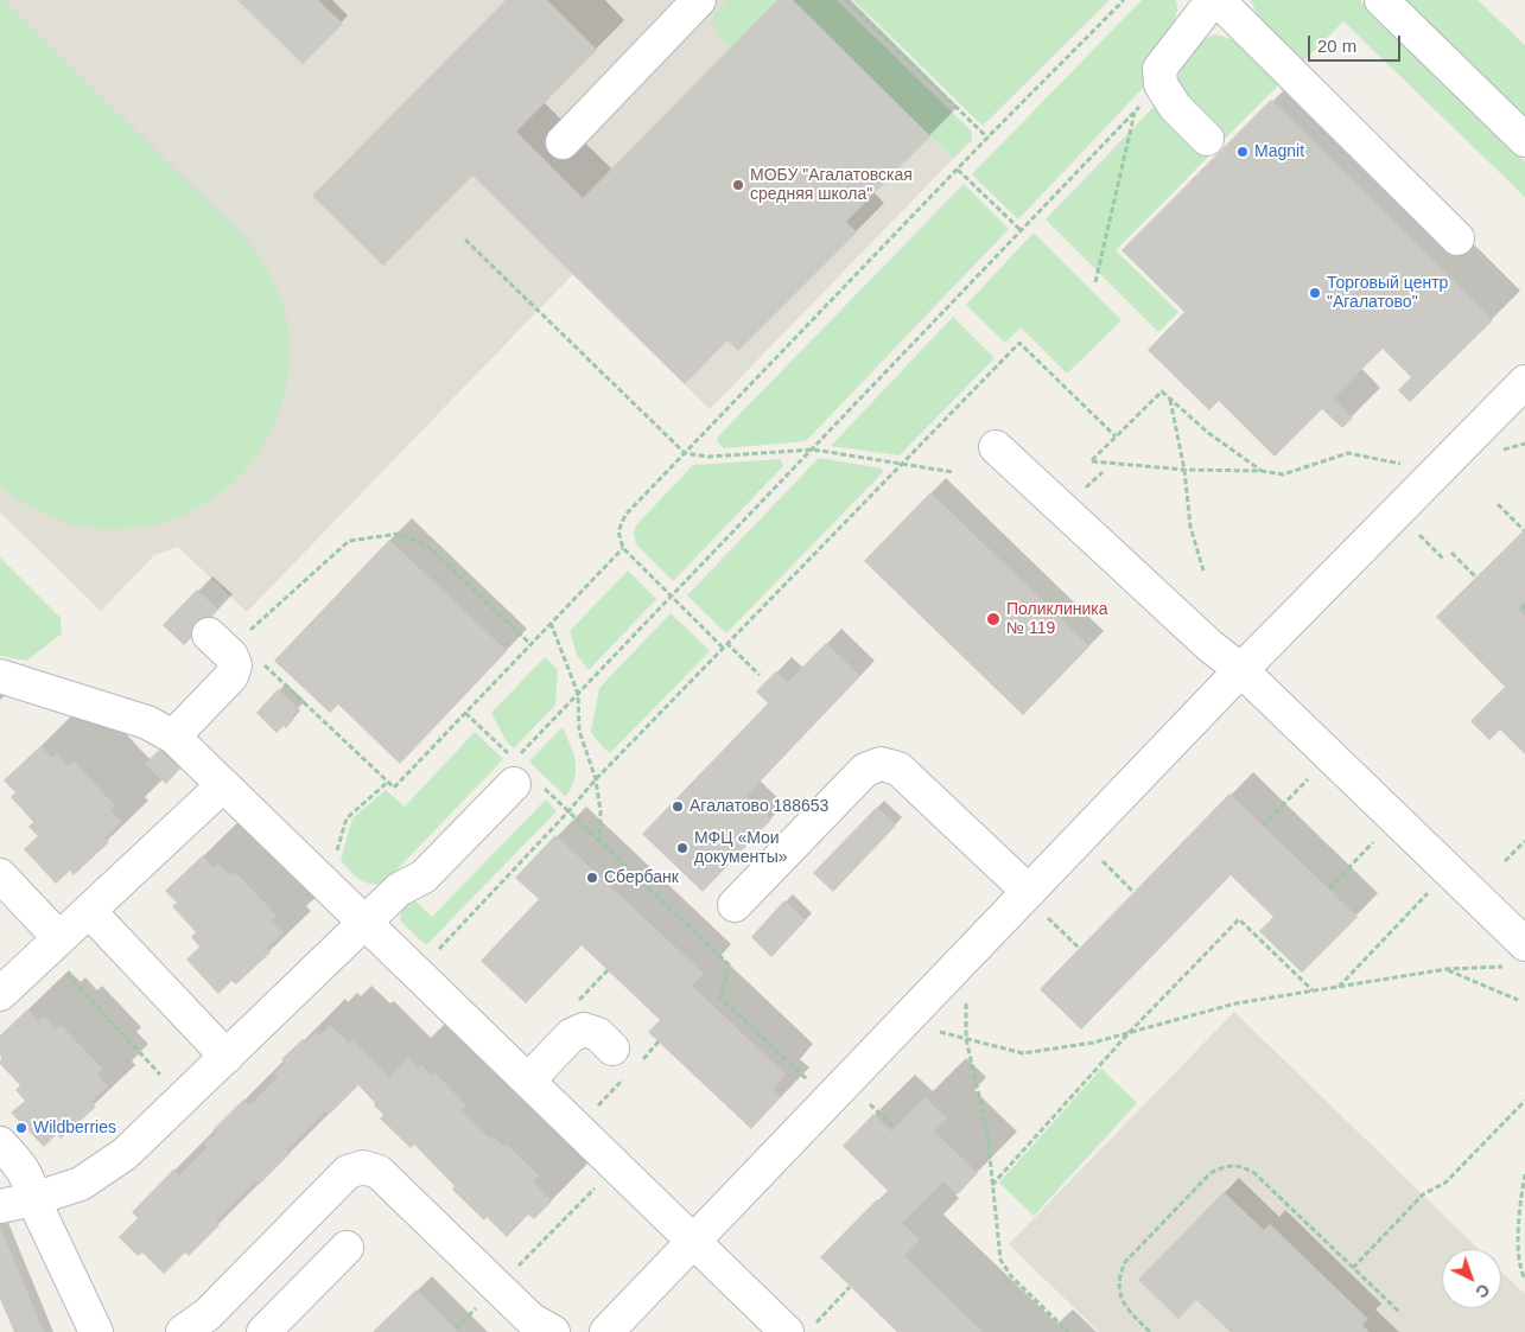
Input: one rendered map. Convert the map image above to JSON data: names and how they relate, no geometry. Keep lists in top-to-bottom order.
{
  "places": [
    "Magnit",
    "МОБУ \"Агалатовская средняя школа\"",
    "Торговый центр \"Агалатово\"",
    "Поликлиника № 119",
    "Агалатово 188653",
    "МФЦ «Мои документы»",
    "Сбербанк",
    "Wildberries"
  ],
  "scale_bar": "20 m",
  "north": "bottom right"
}
